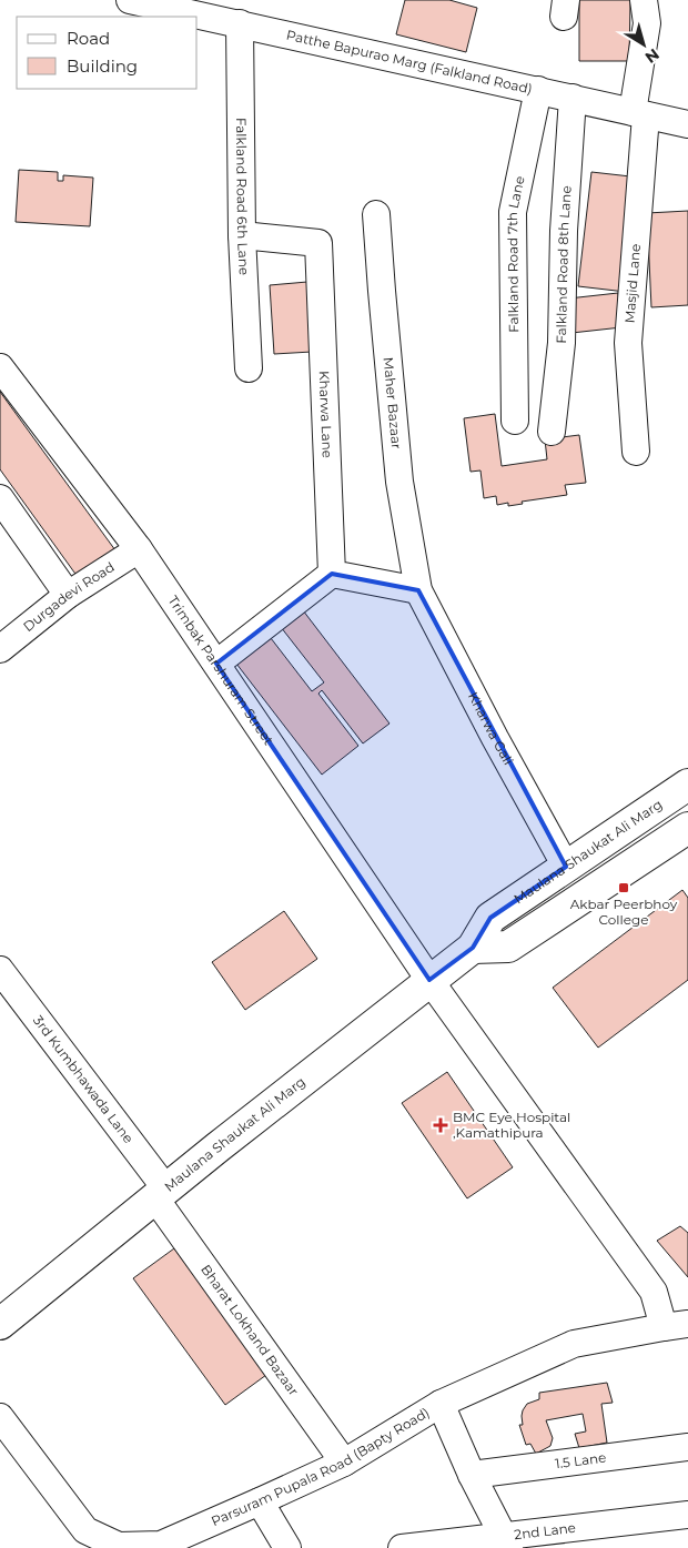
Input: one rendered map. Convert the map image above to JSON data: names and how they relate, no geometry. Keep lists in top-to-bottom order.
{
  "streets": {
    "main road": ["Maulana Shaukat Ali Marg"],
    "street": [
      "Patthe Bapurao Marg (Falkland Road)",
      "Falkland Road 6th Lane",
      "Falkland Road 7th Lane",
      "Falkland Road 8th Lane",
      "Masjid Lane",
      "Maher Bazaar",
      "Kharwa Lane",
      "Durgadevi Road",
      "Trimbak Parshuram Street",
      "Kharwa Gali",
      "3rd Kumbhawada Lane",
      "Bharat Lokhand Bazaar",
      "1.5 Lane",
      "Parsuram Pupala Road (Bapty Road)",
      "2nd Lane"
    ]
  },
  "crossings": [
    ["Patthe Bapurao Marg (Falkland Road)", "Falkland Road 6th Lane"],
    ["Patthe Bapurao Marg (Falkland Road)", "Falkland Road 7th Lane"],
    ["Patthe Bapurao Marg (Falkland Road)", "Falkland Road 8th Lane"],
    ["Patthe Bapurao Marg (Falkland Road)", "Masjid Lane"],
    ["Falkland Road 6th Lane", "Kharwa Lane"],
    ["Maher Bazaar", "Kharwa Gali"],
    ["Durgadevi Road", "Trimbak Parshuram Street"],
    ["Trimbak Parshuram Street", "Maulana Shaukat Ali Marg"],
    ["Trimbak Parshuram Street", "Parsuram Pupala Road (Bapty Road)"],
    ["Kharwa Gali", "Maulana Shaukat Ali Marg"],
    ["Maulana Shaukat Ali Marg", "3rd Kumbhawada Lane"],
    ["Maulana Shaukat Ali Marg", "Bharat Lokhand Bazaar"],
    ["3rd Kumbhawada Lane", "Bharat Lokhand Bazaar"],
    ["Bharat Lokhand Bazaar", "Parsuram Pupala Road (Bapty Road)"]
  ],
  "places": {
    "transit": ["Akbar Peerbhoy College"],
    "health": ["BMC Eye Hospital ,Kamathipura"]
  },
  "legend": ["Road", "Building"],
  "north": "bottom right"
}
